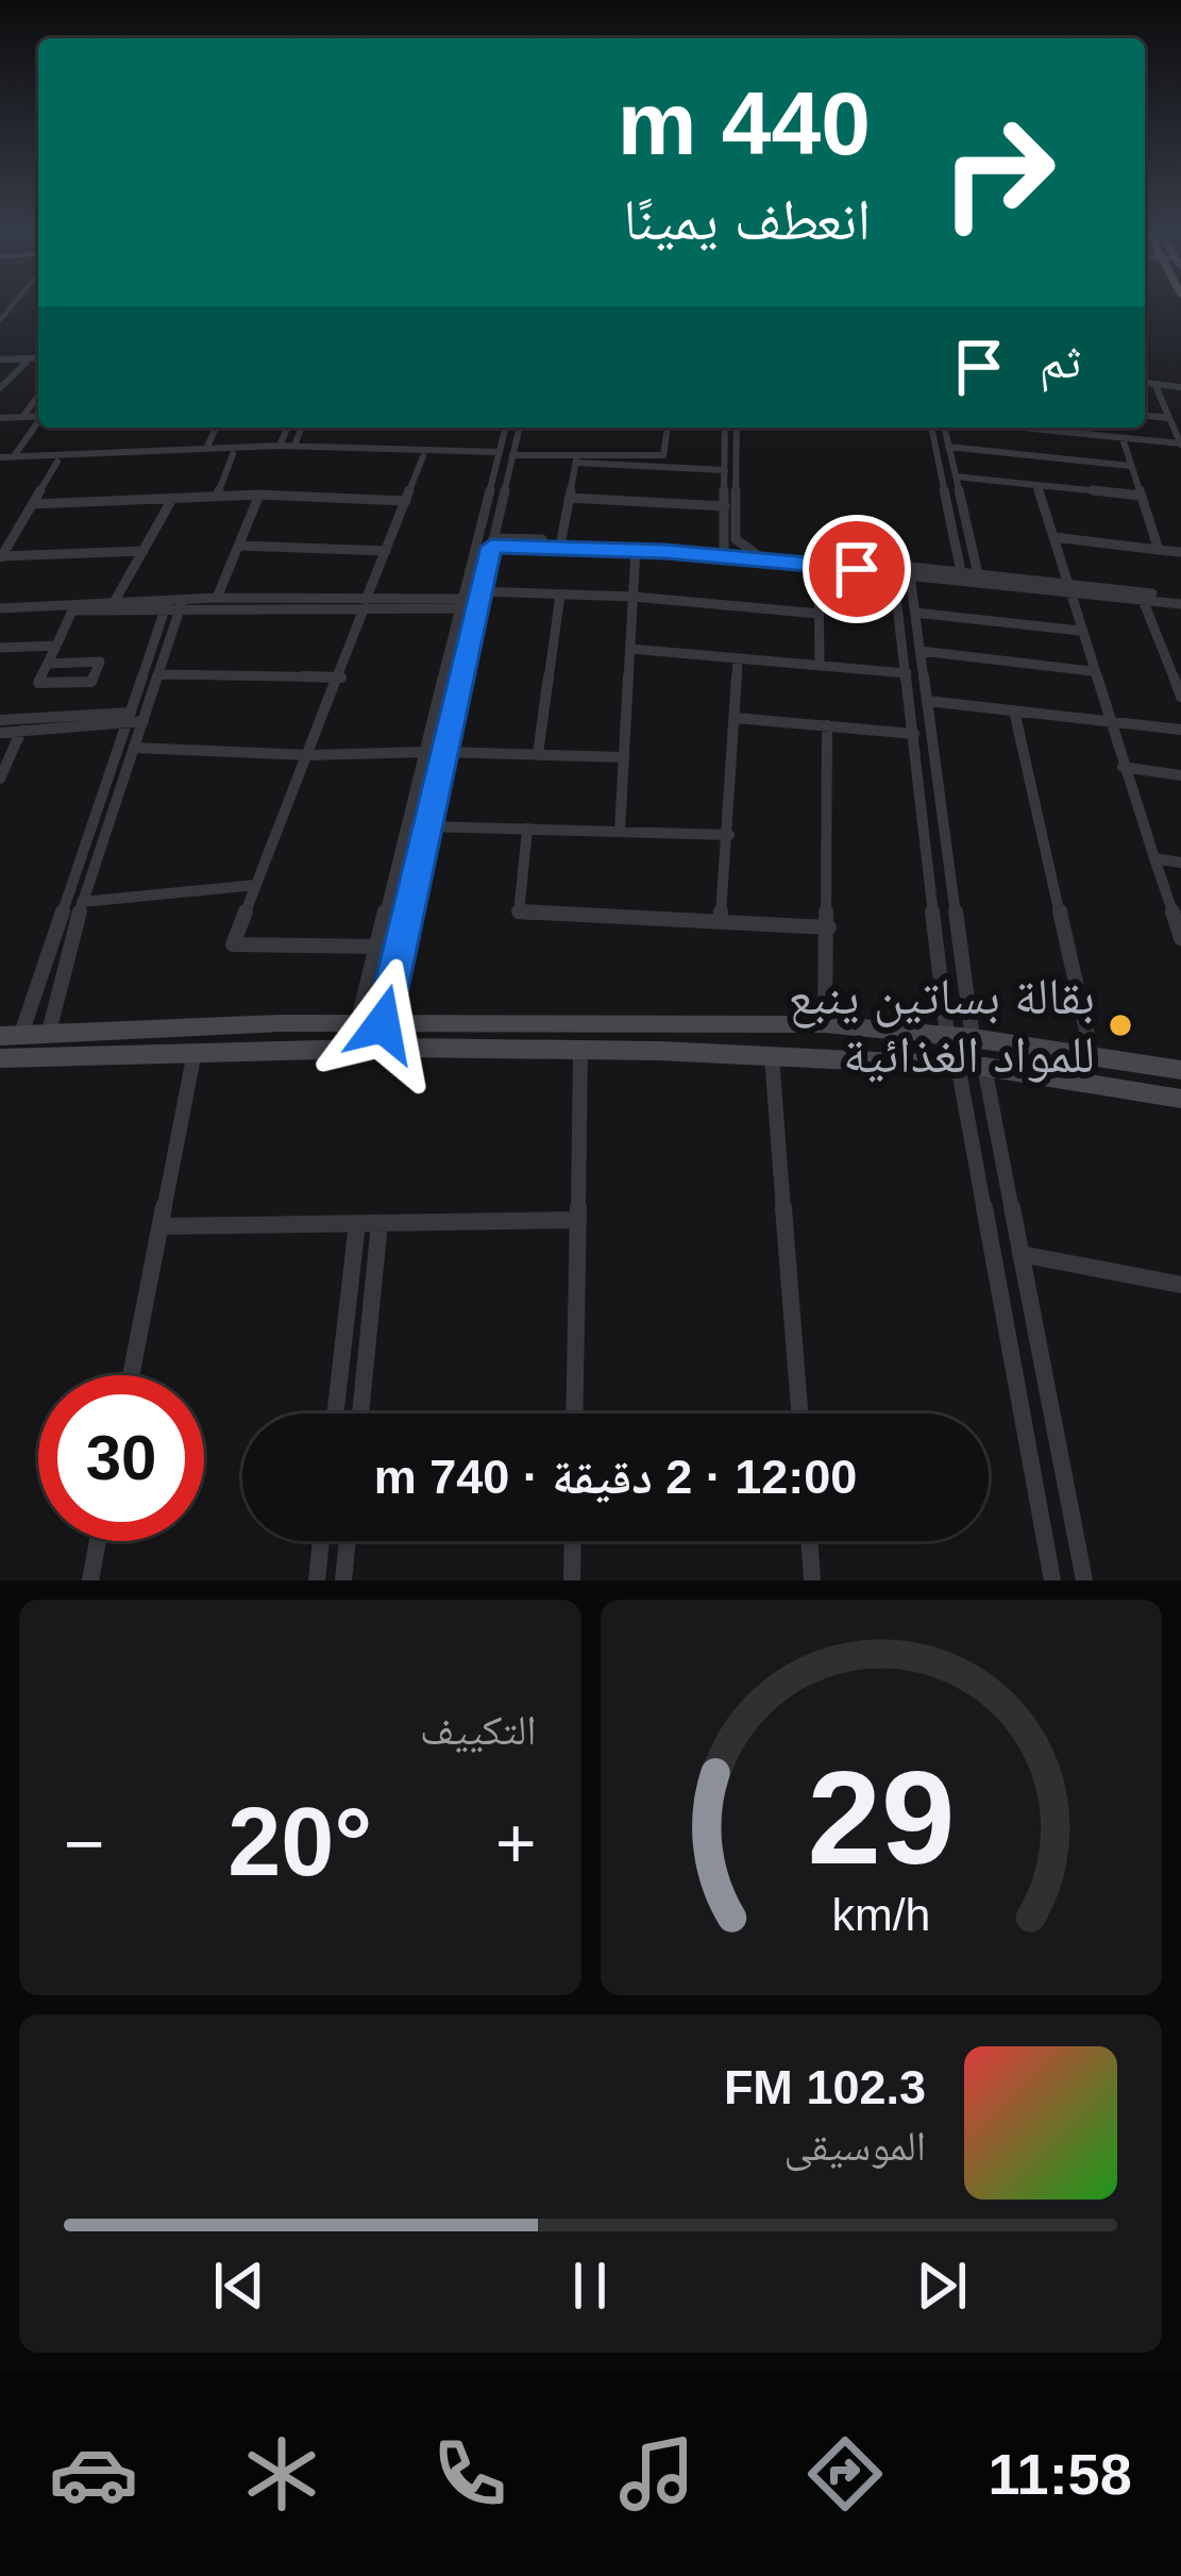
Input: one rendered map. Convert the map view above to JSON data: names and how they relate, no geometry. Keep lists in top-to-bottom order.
{
  "places": ["بقالة بساتين ينبع للمواد الغذائية"],
  "page": {
    "turn": ["440 m", "انعطف يمينًا"],
    "then": "ثم",
    "limit": "30",
    "trip": "12:00 · 2 دقيقة · 740 m",
    "tile": "التكييف",
    "heat": ["−", "20°", "+"],
    "song": ["102.3 FM", "الموسيقى"],
    "tabs": "11:58",
    "gauge": ["29", "km/h"]
  }
}
